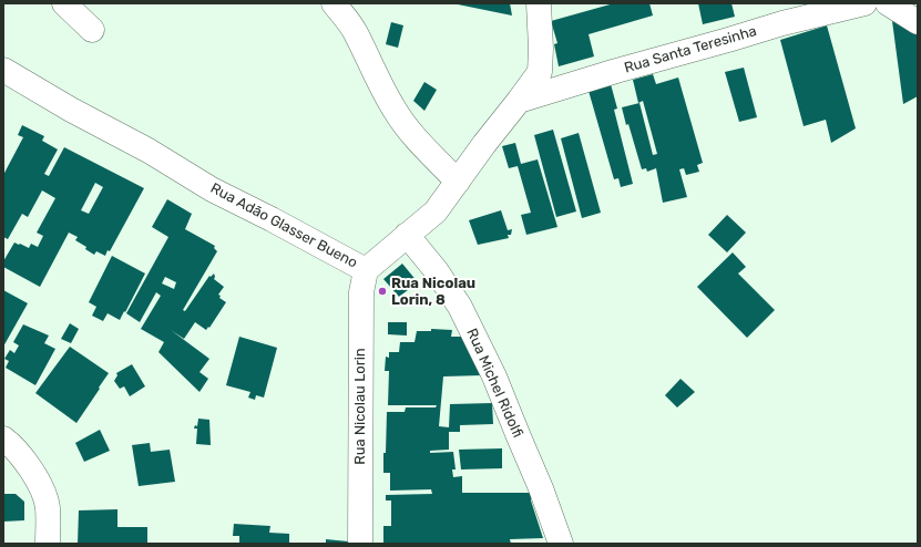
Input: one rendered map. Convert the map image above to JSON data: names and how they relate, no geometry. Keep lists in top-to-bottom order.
{
  "streets": {
    "street": [
      "Rua Santa Teresinha",
      "Rua Adão Glasser Bueno",
      "Rua Michel Ridolfi",
      "Rua Nicolau Lorin"
    ]
  },
  "crossings": [
    ["Rua Santa Teresinha", "Rua Adão Glasser Bueno"],
    ["Rua Adão Glasser Bueno", "Rua Michel Ridolfi"],
    ["Rua Adão Glasser Bueno", "Rua Nicolau Lorin"]
  ],
  "places": ["Rua Nicolau Lorin, 8"]
}
